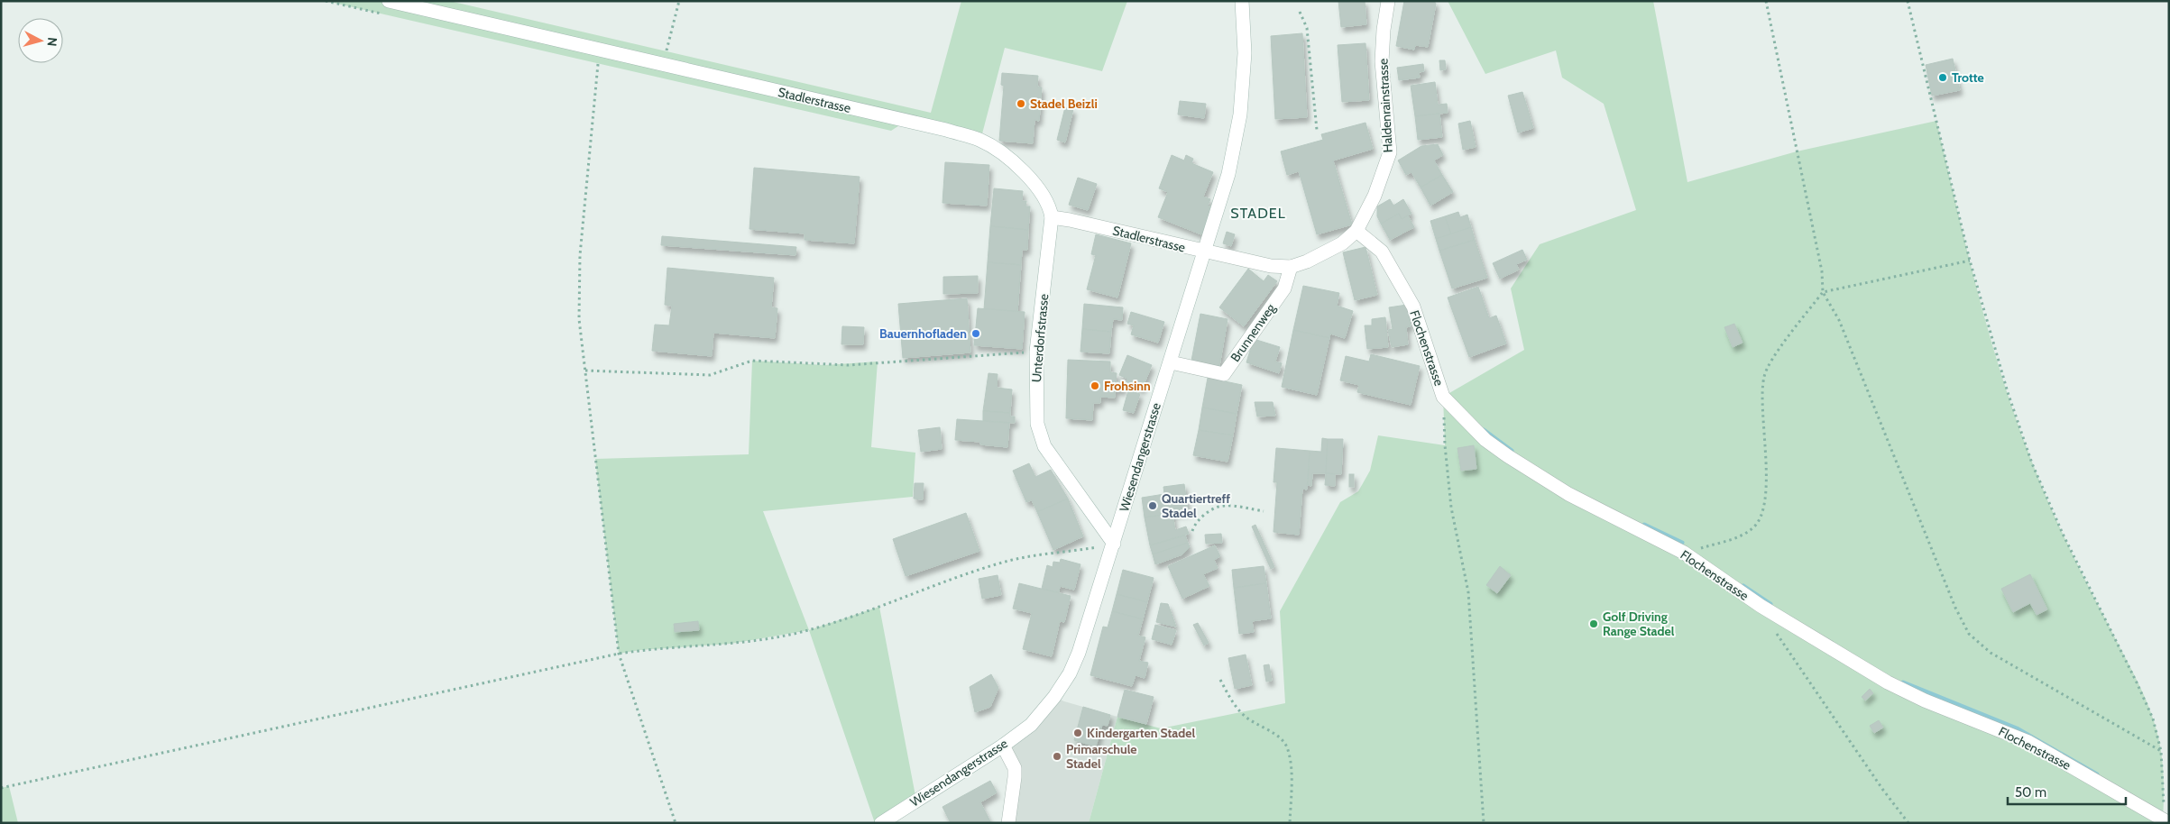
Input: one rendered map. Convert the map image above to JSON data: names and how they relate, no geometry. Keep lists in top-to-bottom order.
{
  "streets": {
    "street": [
      "Stadlerstrasse",
      "Haldenrainstrasse",
      "Brunnenweg",
      "Unterdorfstrasse",
      "Flochenstrasse",
      "Wiesendangerstrasse"
    ]
  },
  "crossings": [
    ["Stadlerstrasse", "Haldenrainstrasse"],
    ["Stadlerstrasse", "Unterdorfstrasse"],
    ["Stadlerstrasse", "Wiesendangerstrasse"],
    ["Haldenrainstrasse", "Brunnenweg"],
    ["Haldenrainstrasse", "Flochenstrasse"],
    ["Haldenrainstrasse", "Wiesendangerstrasse"],
    ["Brunnenweg", "Wiesendangerstrasse"],
    ["Unterdorfstrasse", "Wiesendangerstrasse"]
  ],
  "districts": ["STADEL"],
  "places": [
    "Trotte",
    "Stadel Beizli",
    "Bauernhofladen",
    "Frohsinn",
    "Quartiertreff Stadel",
    "Golf Driving Range Stadel",
    "Kindergarten Stadel",
    "Primarschule Stadel"
  ],
  "scale_bar": "50 m",
  "north": "right"
}
